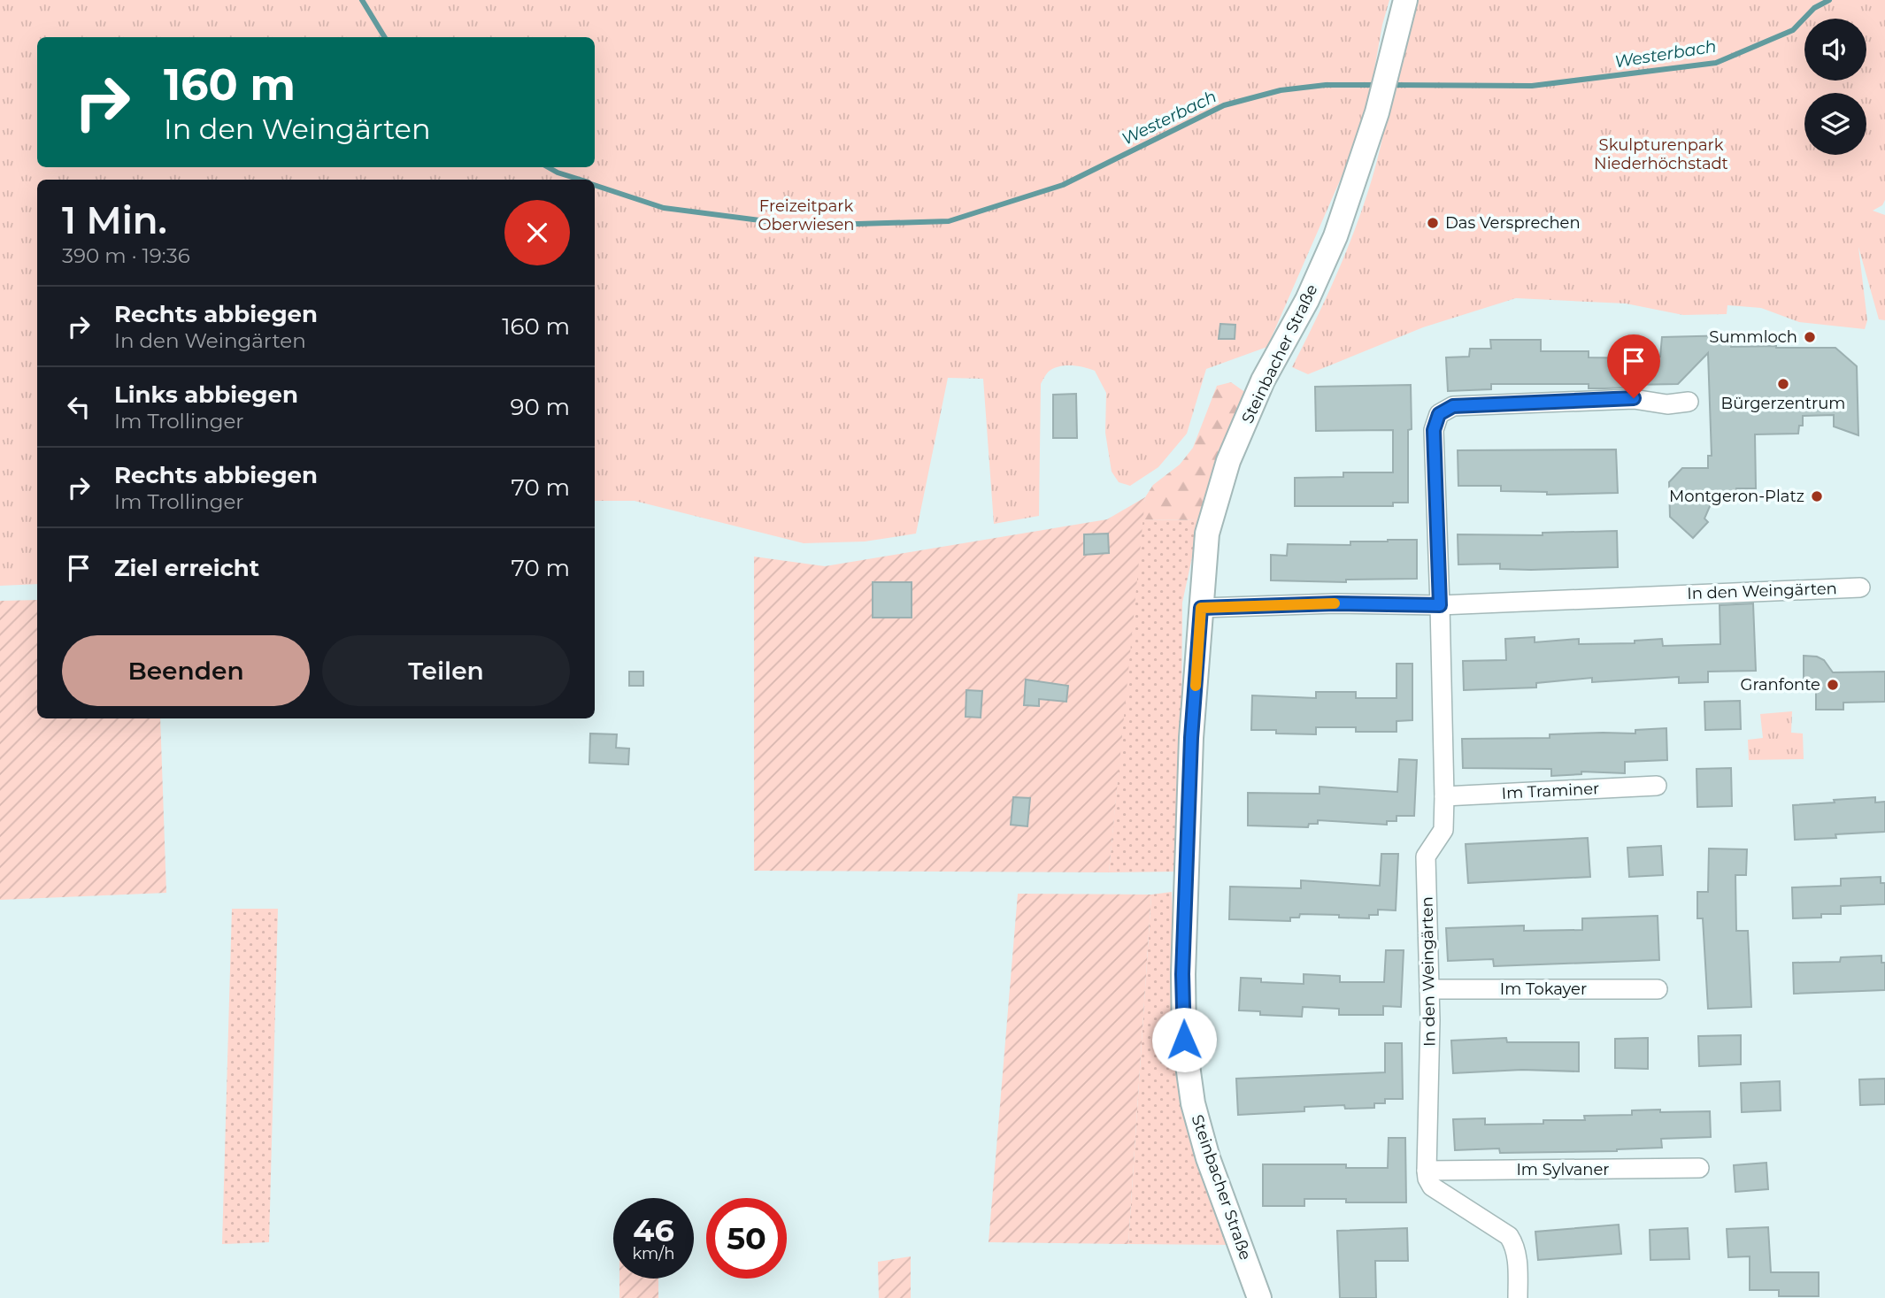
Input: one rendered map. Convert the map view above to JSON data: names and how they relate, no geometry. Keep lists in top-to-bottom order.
{
  "streets": {
    "main road": ["Steinbacher Straße"],
    "street": [
      "In den Weingärten",
      "Im Traminer",
      "Im Tokayer",
      "Im Sylvaner"
    ]
  },
  "crossings": [
    ["Steinbacher Straße", "In den Weingärten"],
    ["In den Weingärten", "Im Traminer"],
    ["In den Weingärten", "Im Tokayer"],
    ["In den Weingärten", "Im Sylvaner"]
  ],
  "water": ["Westerbach"],
  "parks": ["Skulpturenpark Niederhöchstadt", "Freizeitpark Oberwiesen"],
  "places": [
    "Das Versprechen",
    "Summloch",
    "Bürgerzentrum",
    "Montgeron-Platz",
    "Granfonte"
  ],
  "page": {
    "turn": ["160 m", "In den Weingärten"],
    "heading": ["1 Min.", "390 m · 19:36"],
    "list": [
      {
        "name": "Rechts abbiegen",
        "note": "In den Weingärten",
        "value": "160 m"
      },
      {
        "name": "Links abbiegen",
        "note": "Im Trollinger",
        "value": "90 m"
      },
      {
        "name": "Rechts abbiegen",
        "note": "Im Trollinger",
        "value": "70 m"
      },
      {
        "name": "Ziel erreicht",
        "value": "70 m"
      }
    ],
    "buttons": ["Beenden", "Teilen"],
    "speed": "46 km/h",
    "limit": "50"
  }
}
